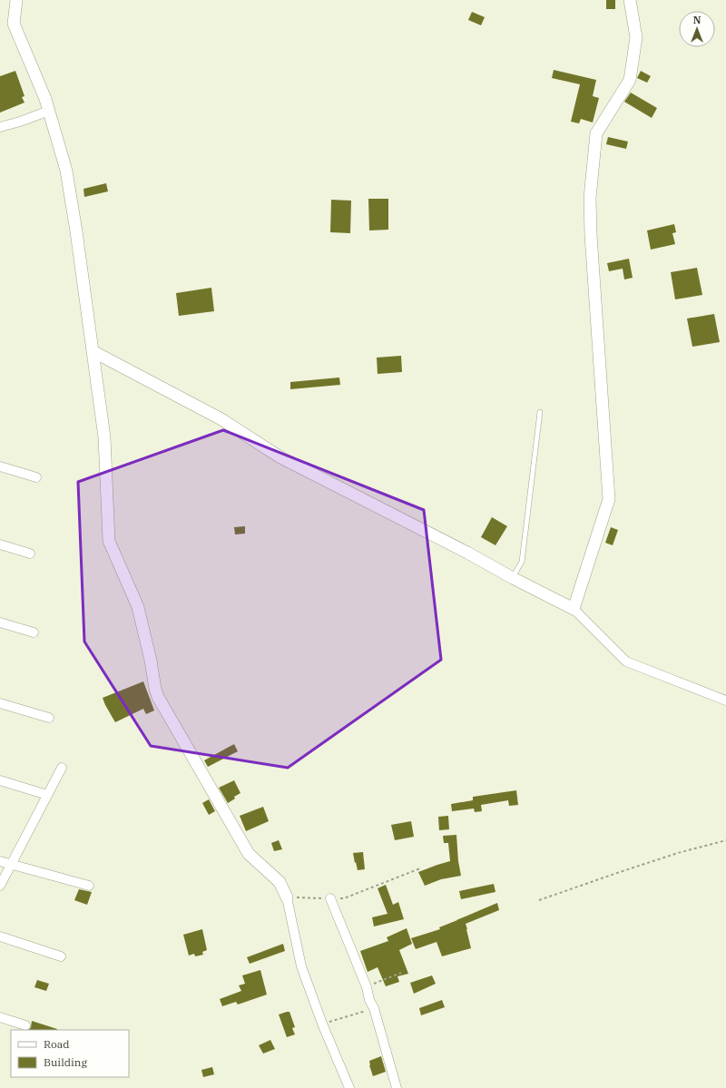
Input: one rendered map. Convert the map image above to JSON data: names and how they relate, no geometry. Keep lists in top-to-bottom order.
{
  "legend": ["Road", "Building"],
  "north": "top"
}
